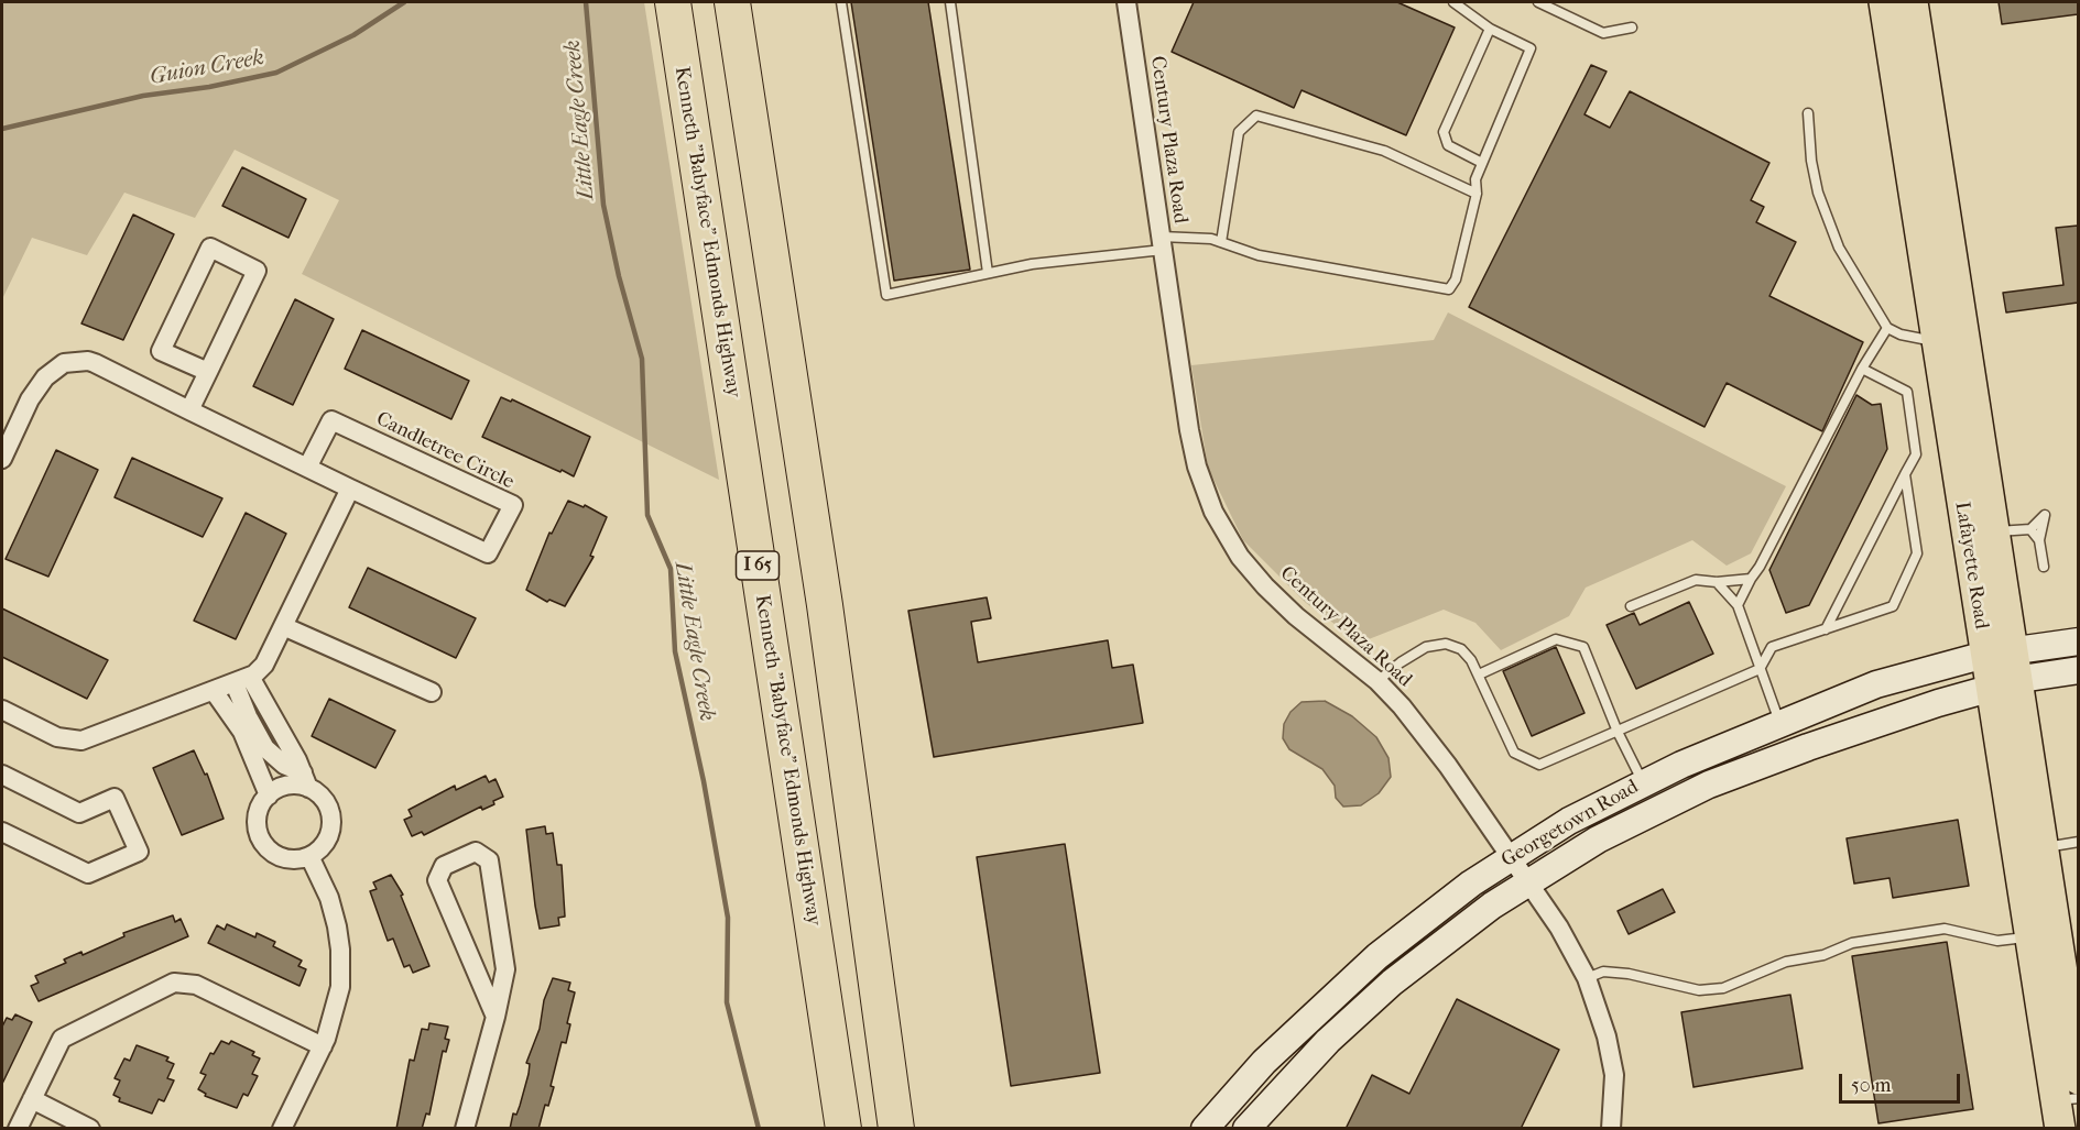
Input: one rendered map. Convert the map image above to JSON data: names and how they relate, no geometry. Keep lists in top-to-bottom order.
{
  "streets": {
    "highway": ["Kenneth \"Babyface\" Edmonds Highway", "I 65"],
    "main road": ["Lafayette Road", "Georgetown Road"],
    "street": ["Century Plaza Road", "Candletree Circle"]
  },
  "crossings": [
    ["Century Plaza Road", "Georgetown Road"],
    ["Lafayette Road", "Georgetown Road"]
  ],
  "water": ["Guion Creek", "Little Eagle Creek"],
  "scale_bar": "50 m"
}
